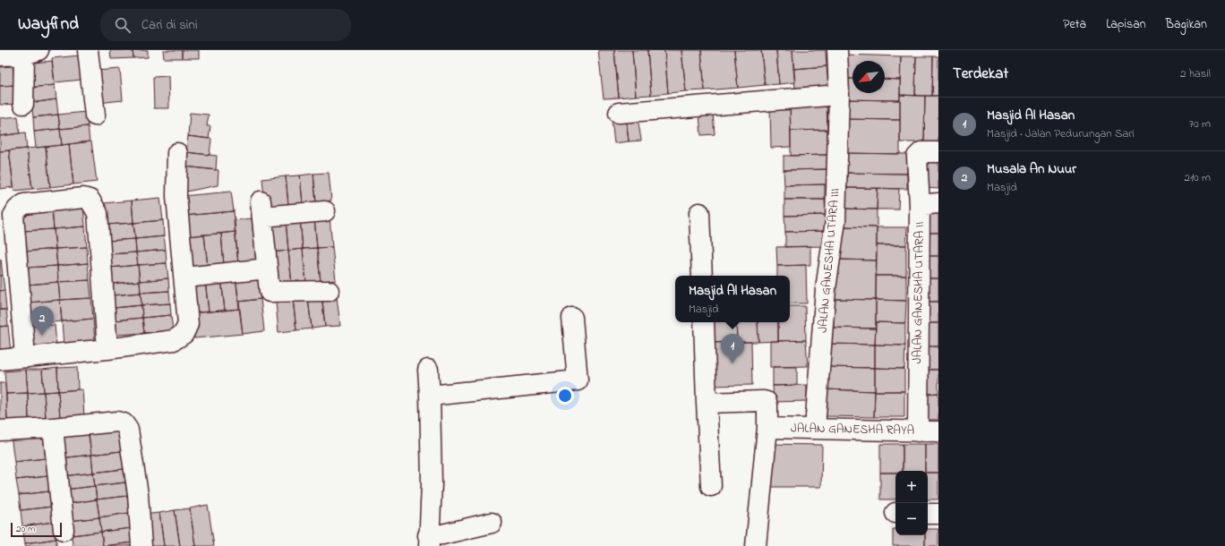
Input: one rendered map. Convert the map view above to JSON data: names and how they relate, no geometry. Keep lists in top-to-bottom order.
{
  "streets": {
    "street": ["JALAN GANESHA UTARA III", "JALAN GANESHA UTARA II", "JALAN GANESHA RAYA"]
  },
  "crossings": [
    ["JALAN GANESHA UTARA III", "JALAN GANESHA RAYA"],
    ["JALAN GANESHA UTARA II", "JALAN GANESHA RAYA"]
  ],
  "scale_bar": "20 m",
  "north": "bottom left",
  "page": {
    "header": "Wayfind",
    "search": "Cari di sini",
    "nav": ["Peta", "Lapisan", "Bagikan"],
    "heading": ["Terdekat", "2 hasil"],
    "list": [
      {
        "mark": "1",
        "name": "Masjid Al Hasan",
        "note": "Masjid · Jalan Pedurungan Sari",
        "value": "70 m"
      },
      {
        "mark": "2",
        "name": "Musala An Nuur",
        "note": "Masjid",
        "value": "210 m"
      }
    ],
    "popup": ["Masjid Al Hasan", "Masjid"],
    "pins": ["2", "1"],
    "map_buttons": ["+", "−"],
    "scale": "20 m"
  }
}
